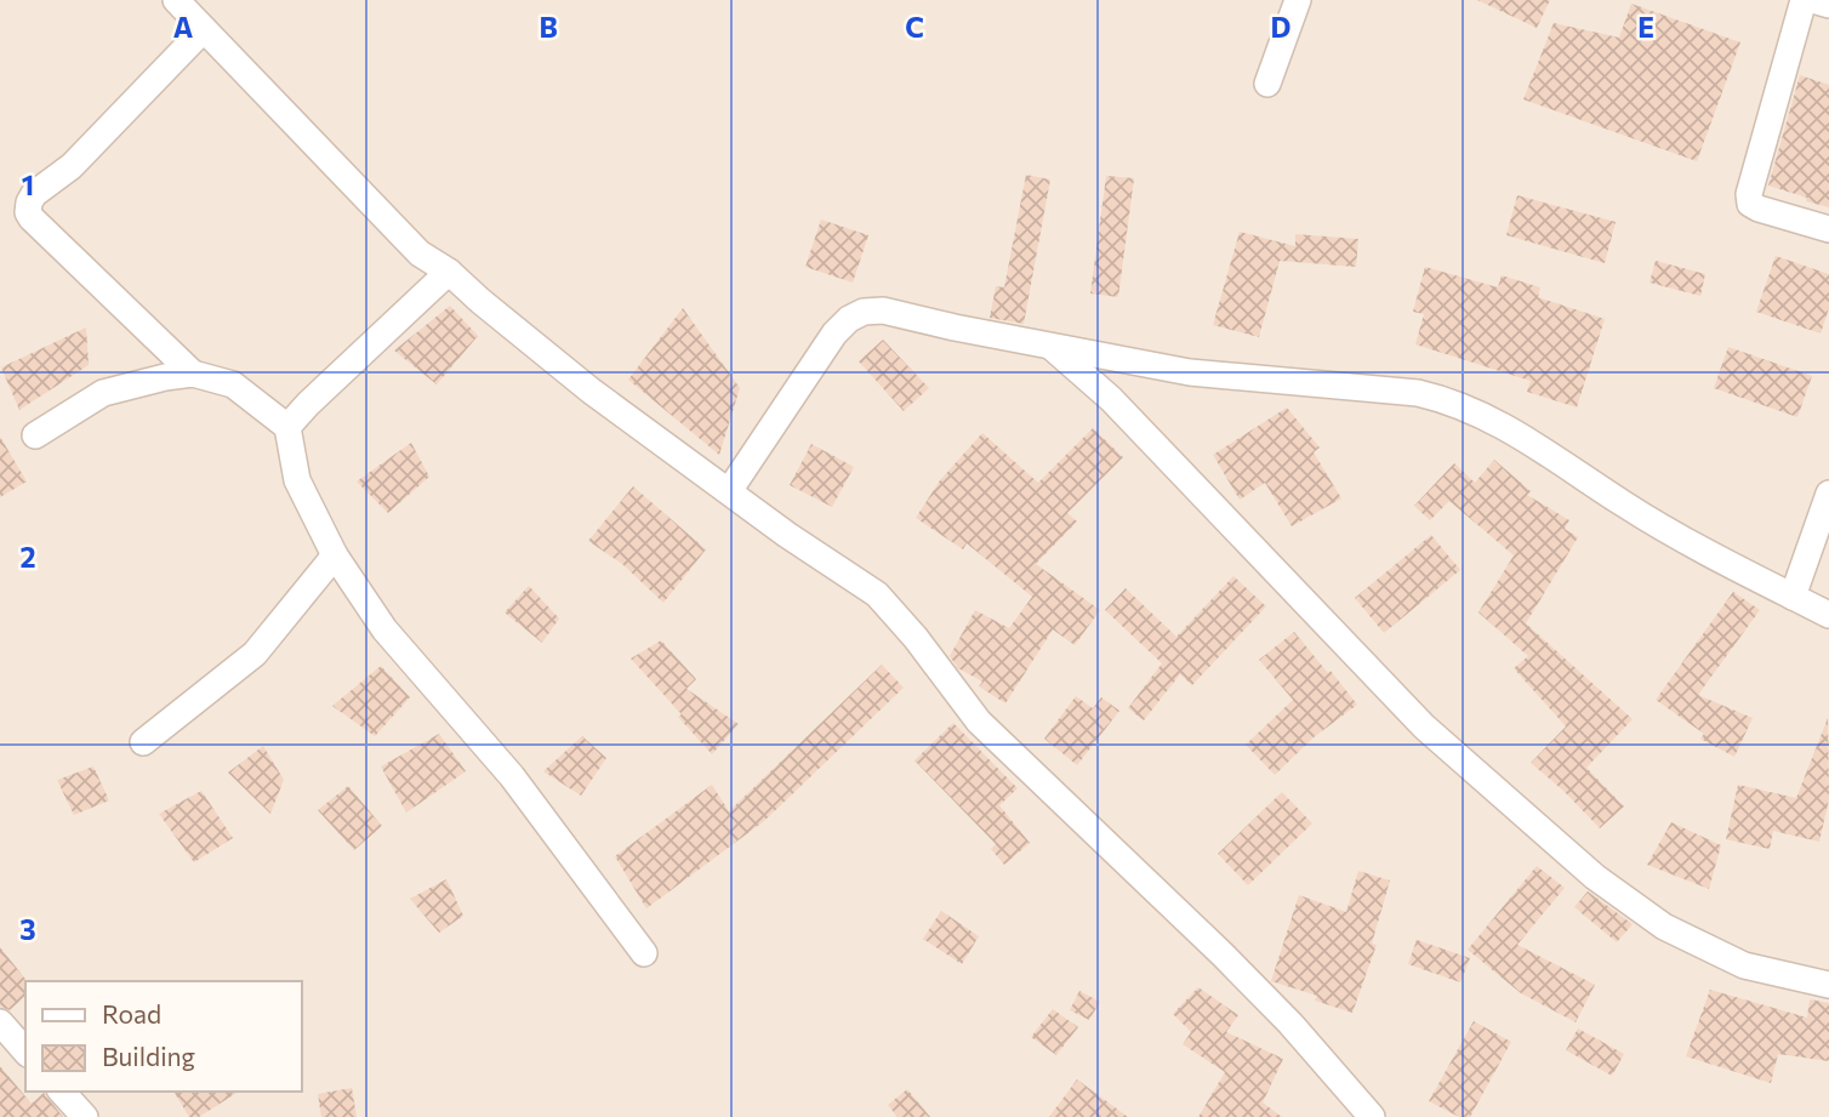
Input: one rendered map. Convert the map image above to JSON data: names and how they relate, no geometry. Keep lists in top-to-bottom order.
{
  "legend": ["Road", "Building"],
  "grid": {
    "columns": [
      "A",
      "B",
      "C",
      "D",
      "E"
    ],
    "rows": ["1", "2", "3"]
  }
}
